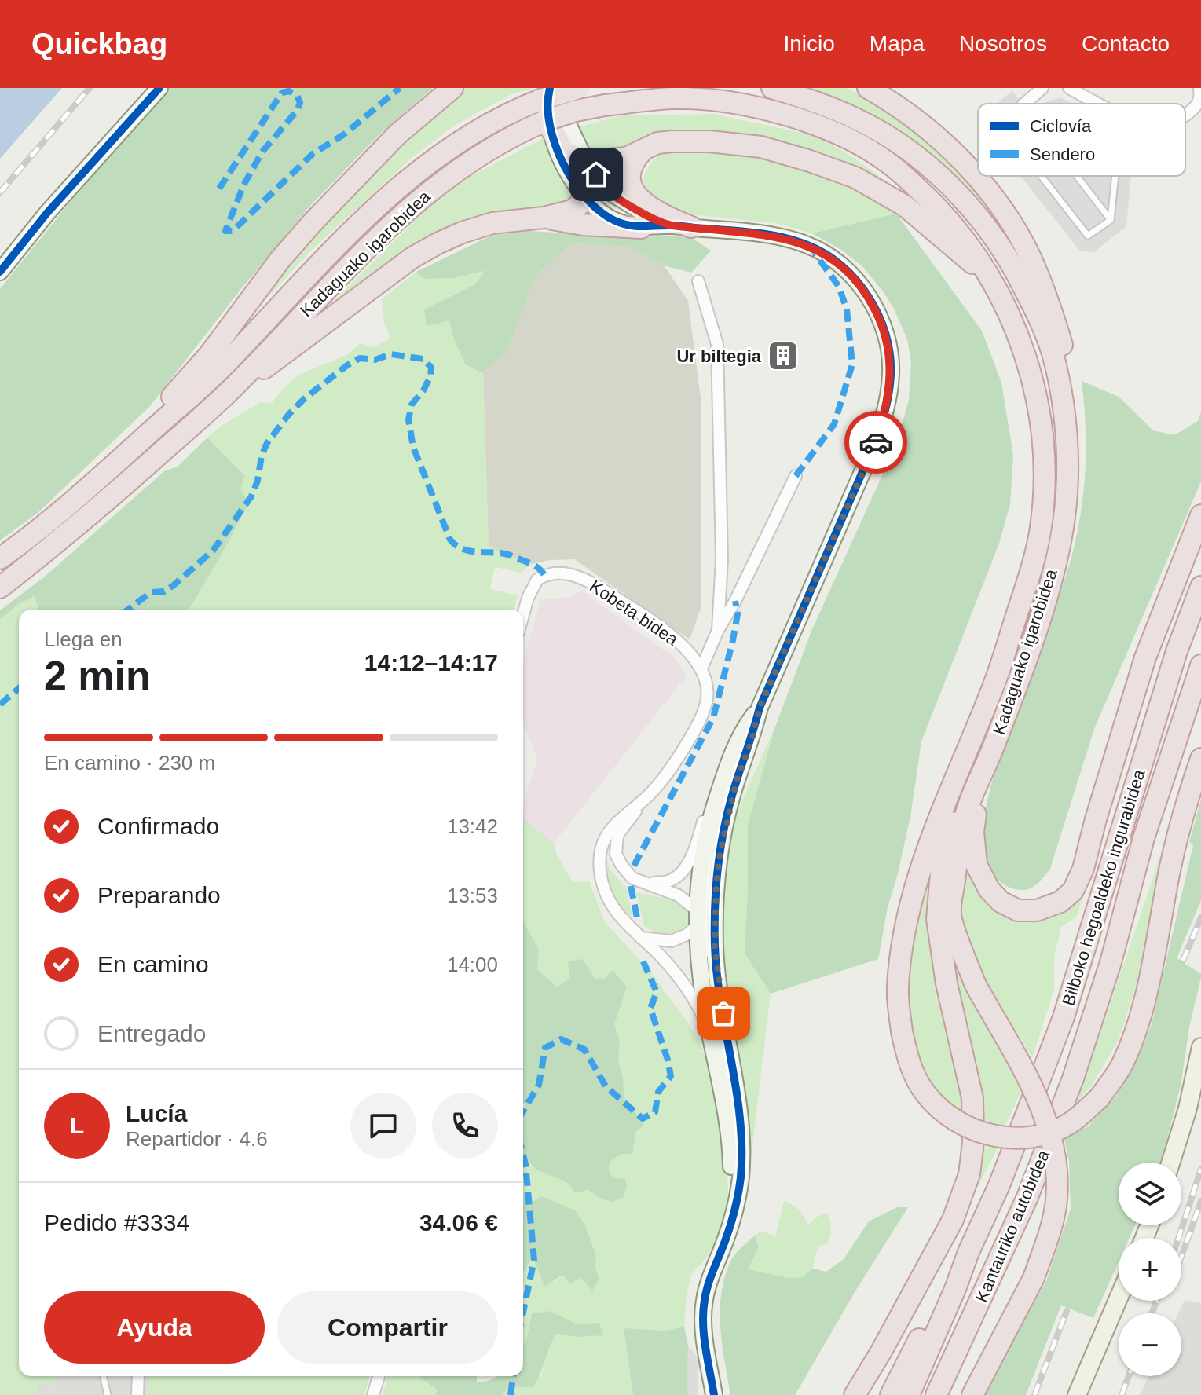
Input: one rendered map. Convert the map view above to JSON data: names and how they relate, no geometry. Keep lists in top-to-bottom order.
{
  "streets": {
    "highway": ["Kadaguako igarobidea", "Bilboko hegoaldeko ingurabidea", "Kantauriko autobidea"],
    "street": ["Kobeta bidea"]
  },
  "crossings": [
    ["Bilboko hegoaldeko ingurabidea", "Kantauriko autobidea"]
  ],
  "places": {
    "building": ["Ur biltegia"]
  },
  "legend": ["Ciclovía", "Sendero"],
  "page": {
    "header": "Quickbag",
    "nav": [
      "Inicio",
      "Mapa",
      "Nosotros",
      "Contacto"
    ],
    "heading": ["2 min", "Llega en", "14:12–14:17"],
    "panel": [
      "Lucía",
      "Repartidor · 4.6",
      "Pedido #3334",
      "34.06 €"
    ],
    "bar": "En camino · 230 m",
    "list": [
      ["Confirmado", "13:42"],
      ["Preparando", "13:53"],
      ["En camino", "14:00"],
      "Entregado"
    ],
    "round": "L",
    "map_buttons": ["+", "−"],
    "buttons": ["Ayuda", "Compartir"]
  }
}
